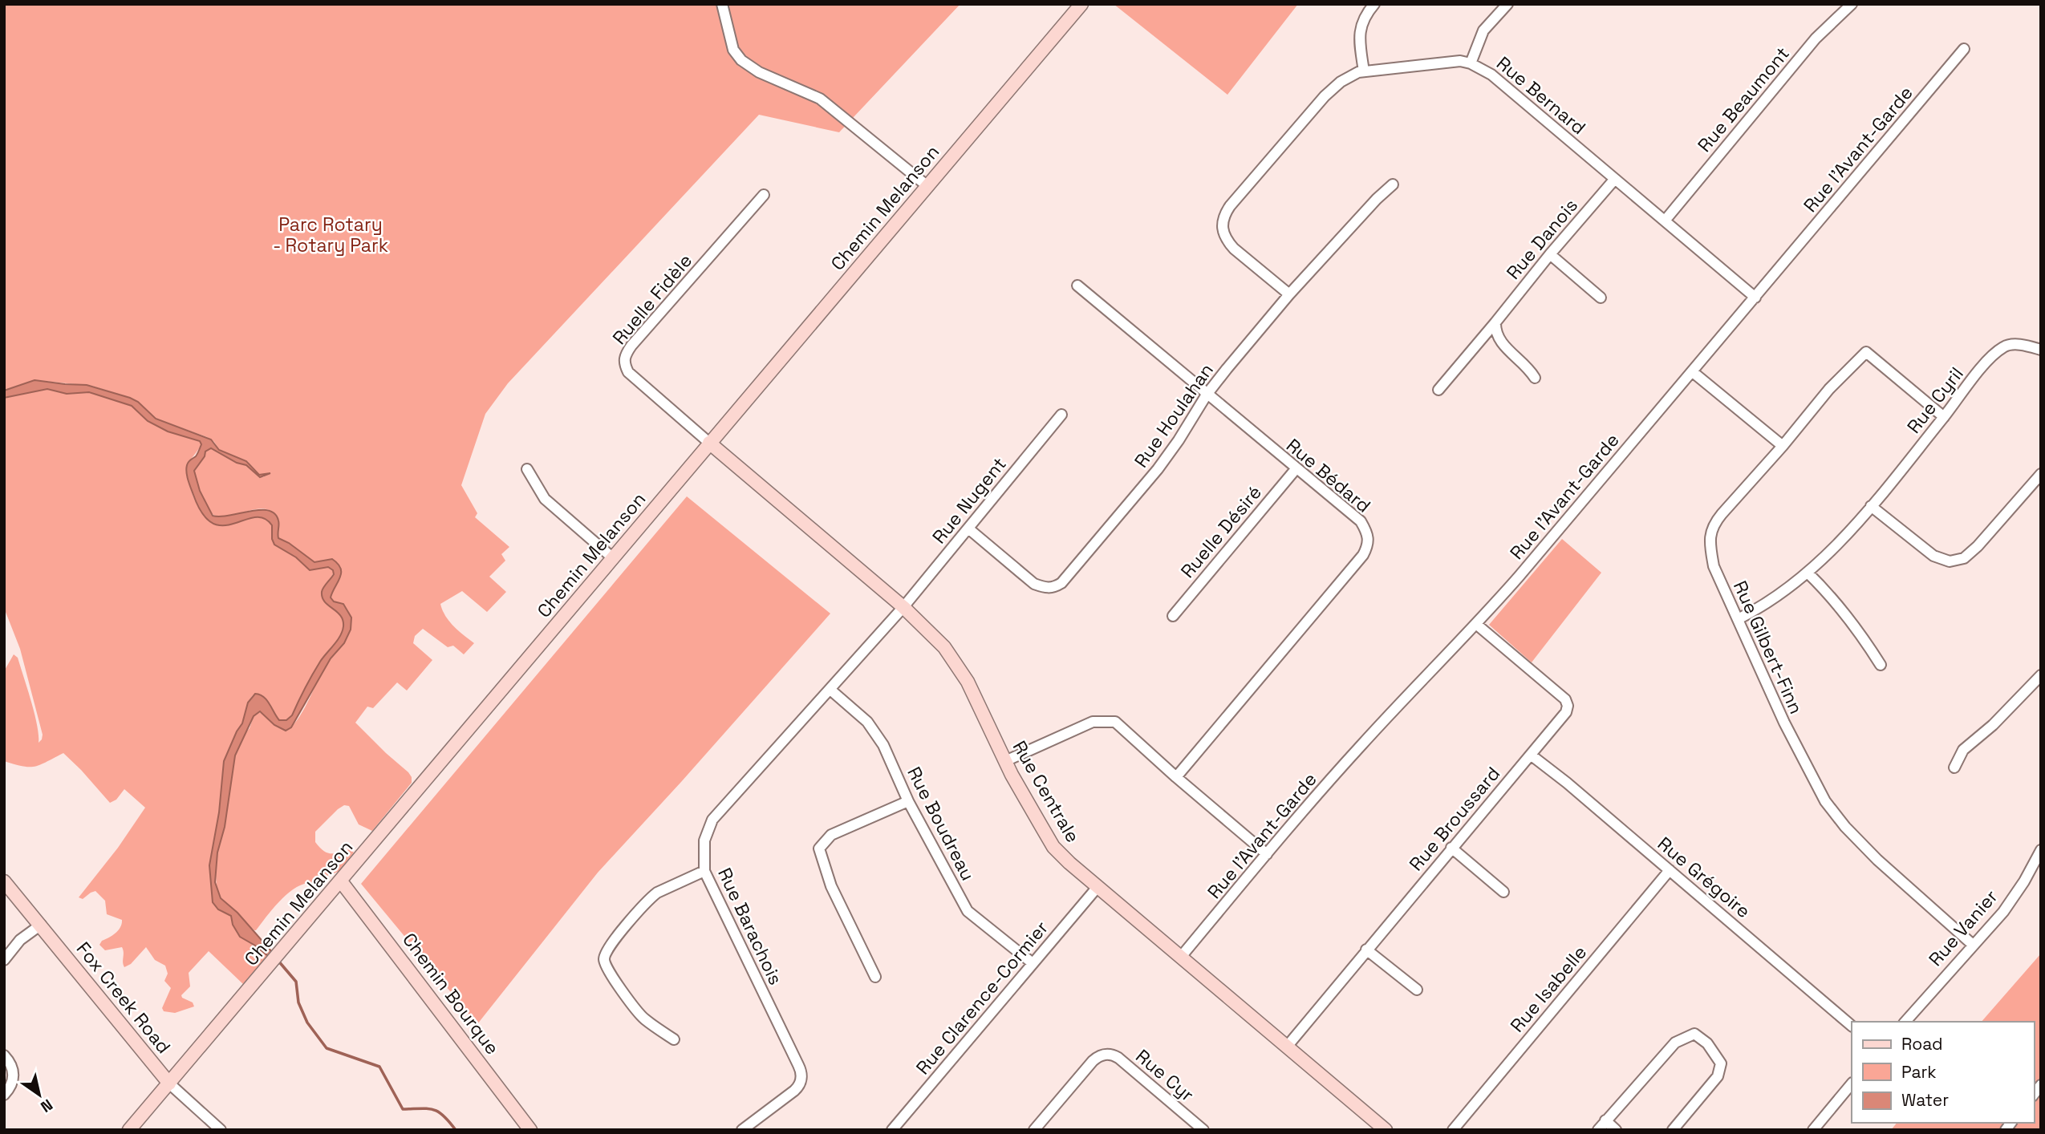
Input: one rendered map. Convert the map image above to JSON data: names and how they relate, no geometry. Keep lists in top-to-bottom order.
{
  "streets": {
    "street": [
      "Rue Bernard",
      "Rue Beaumont",
      "Rue l'Avant-Garde",
      "Chemin Melanson",
      "Rue Danois",
      "Ruelle Fidèle",
      "Rue Cyril",
      "Rue Houlahan",
      "Rue Bédard",
      "Rue Nugent",
      "Ruelle Désiré",
      "Rue Gilbert-Finn",
      "Rue Centrale",
      "Rue Broussard",
      "Rue Boudreau",
      "Rue Grégoire",
      "Rue Barachois",
      "Rue Vanier",
      "Rue Isabelle",
      "Chemin Bourque",
      "Fox Creek Road",
      "Rue Clarence-Cormier",
      "Rue Cyr"
    ]
  },
  "crossings": [
    ["Rue Bernard", "Rue Beaumont"],
    ["Rue Bernard", "Rue l'Avant-Garde"],
    ["Rue Bernard", "Rue Danois"],
    ["Rue Bernard", "Rue Houlahan"],
    ["Rue l'Avant-Garde", "Rue Centrale"],
    ["Rue l'Avant-Garde", "Rue Broussard"],
    ["Chemin Melanson", "Ruelle Fidèle"],
    ["Chemin Melanson", "Rue Centrale"],
    ["Chemin Melanson", "Chemin Bourque"],
    ["Chemin Melanson", "Fox Creek Road"],
    ["Ruelle Fidèle", "Rue Centrale"],
    ["Rue Cyril", "Rue Gilbert-Finn"],
    ["Rue Houlahan", "Rue Bédard"],
    ["Rue Houlahan", "Rue Nugent"],
    ["Rue Bédard", "Ruelle Désiré"],
    ["Rue Nugent", "Rue Centrale"],
    ["Rue Nugent", "Rue Barachois"],
    ["Rue Gilbert-Finn", "Rue Vanier"],
    ["Rue Centrale", "Rue Broussard"],
    ["Rue Centrale", "Rue Barachois"],
    ["Rue Centrale", "Rue Clarence-Cormier"],
    ["Rue Broussard", "Rue Grégoire"],
    ["Rue Boudreau", "Rue Barachois"],
    ["Rue Boudreau", "Rue Clarence-Cormier"],
    ["Rue Grégoire", "Rue Isabelle"]
  ],
  "parks": ["Parc Rotary - Rotary Park"],
  "legend": ["Road", "Park", "Water"],
  "north": "bottom right"
}
